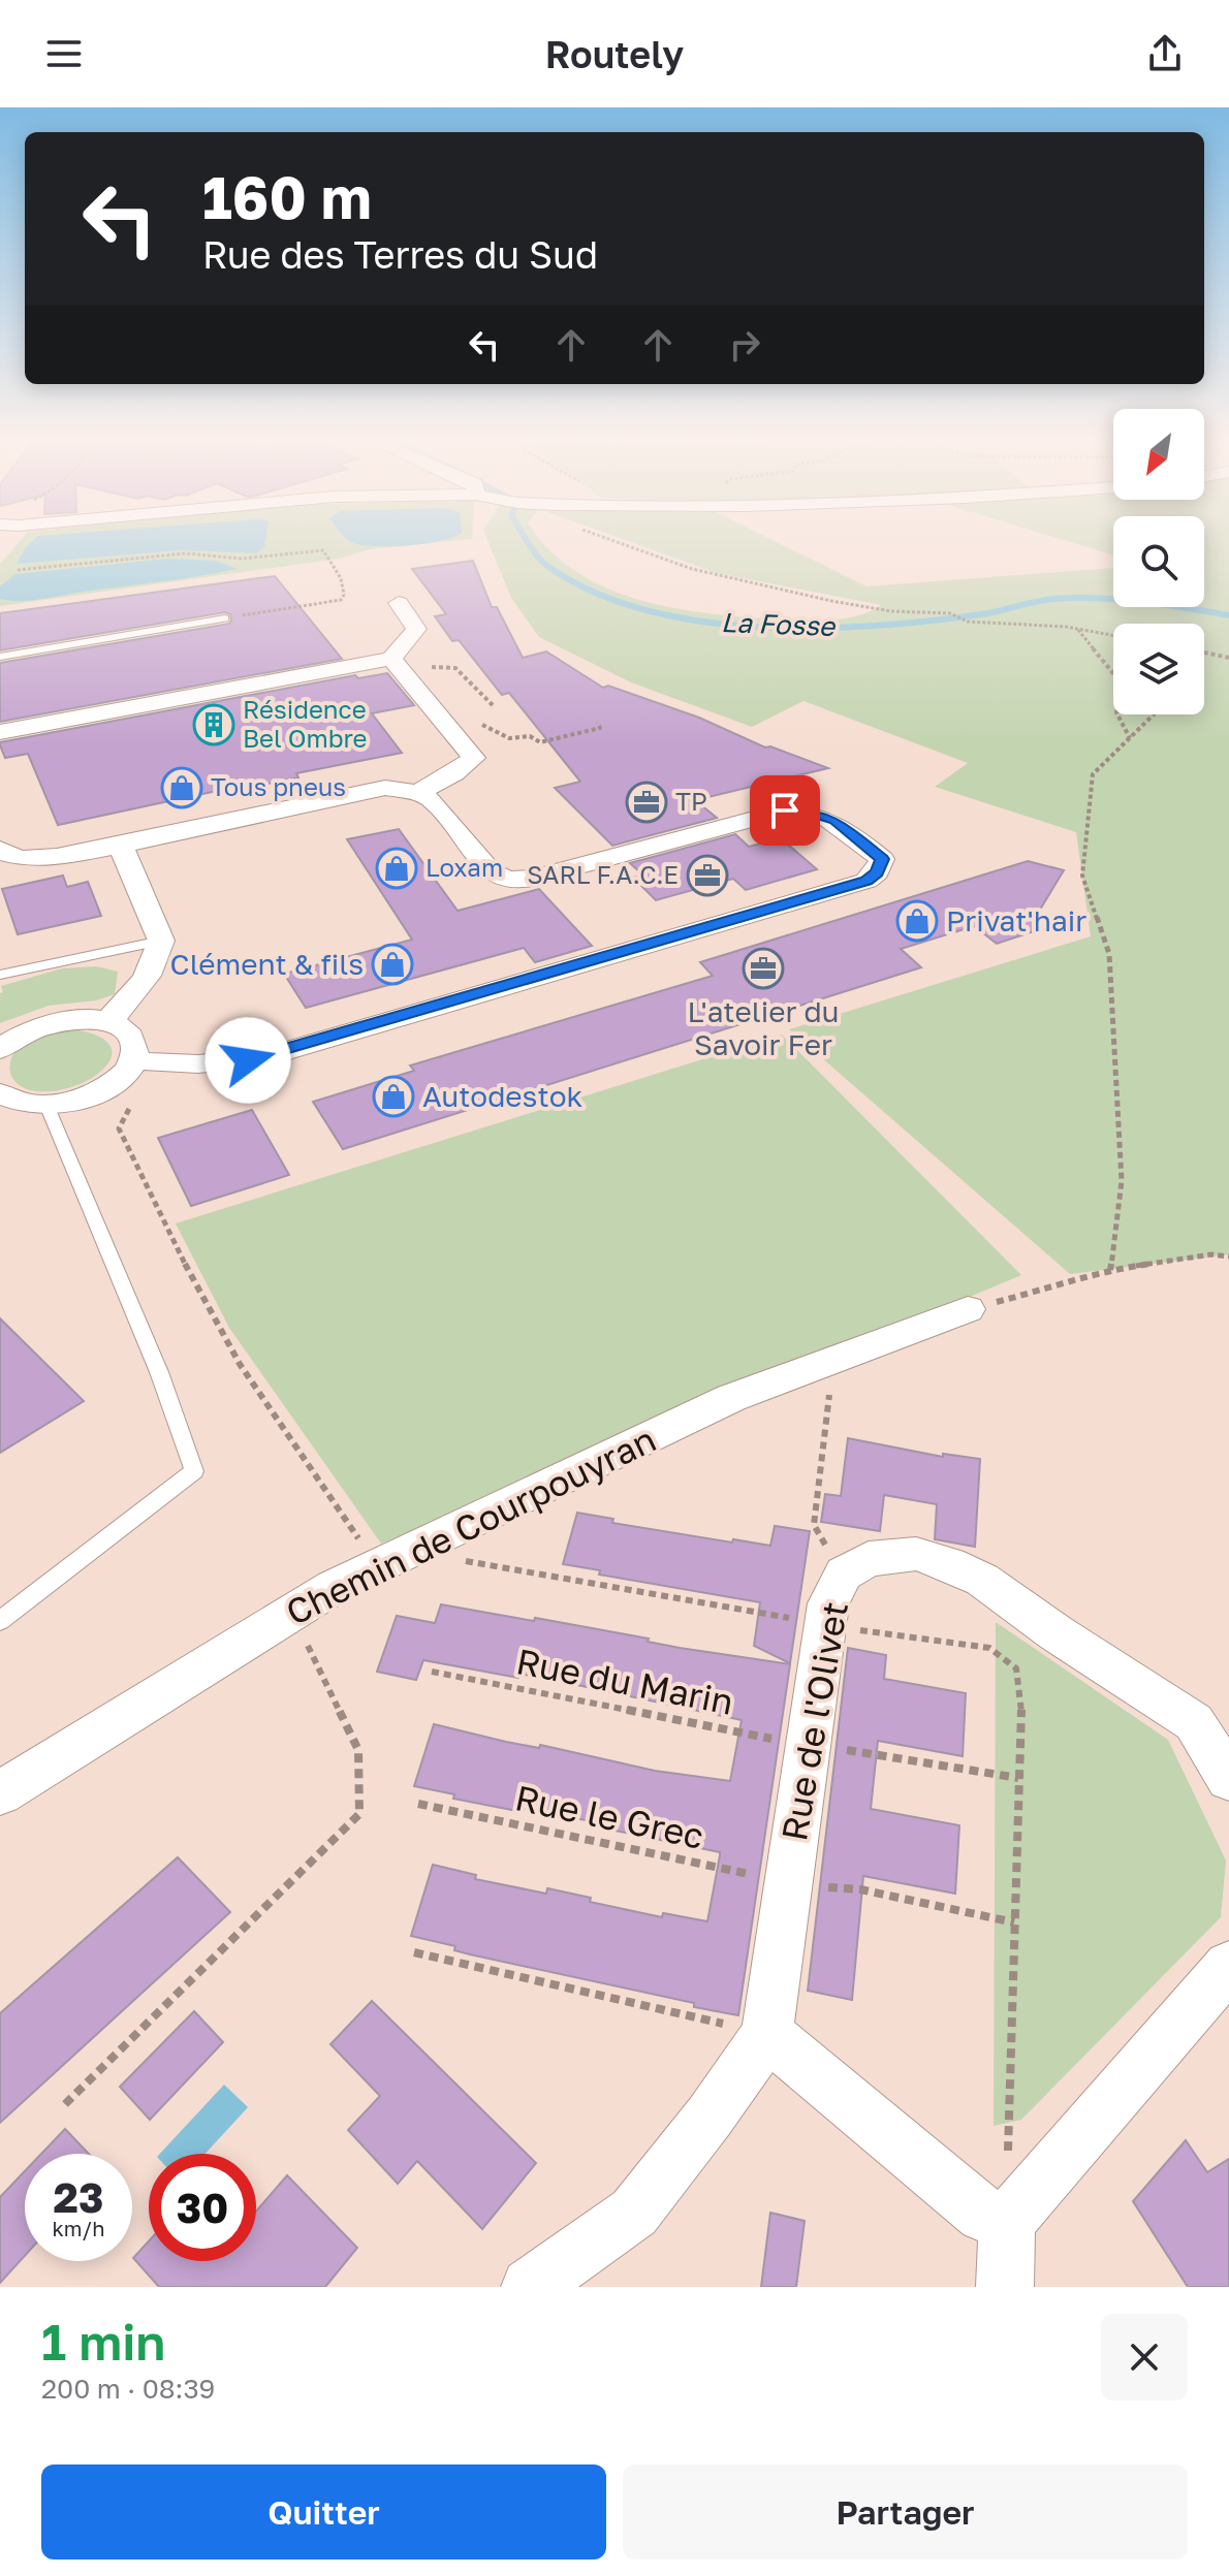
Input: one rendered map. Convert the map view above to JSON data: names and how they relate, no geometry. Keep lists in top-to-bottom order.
{
  "streets": {
    "street": ["Chemin de Courpouyran", "Rue de l'Olivet"],
    "path": ["Rue du Marin", "Rue le Grec"]
  },
  "crossings": [
    ["Rue du Marin", "Rue de l'Olivet"],
    ["Rue de l'Olivet", "Rue le Grec"]
  ],
  "water": ["La Fosse"],
  "places": {
    "building": ["Résidence Bel Ombre"],
    "shop": [
      "Tous pneus",
      "Loxam",
      "Privat'hair",
      "Clément & fils",
      "Autodestok"
    ],
    "office": ["TP", "SARL F.A.C.E", "L'atelier du Savoir Fer"]
  },
  "north": "bottom left",
  "page": {
    "header": "Routely",
    "turn": ["160 m", "Rue des Terres du Sud"],
    "speed": "23 km/h",
    "limit": "30",
    "heading": ["1 min", "200 m · 08:39"],
    "buttons": ["Quitter", "Partager"]
  }
}
